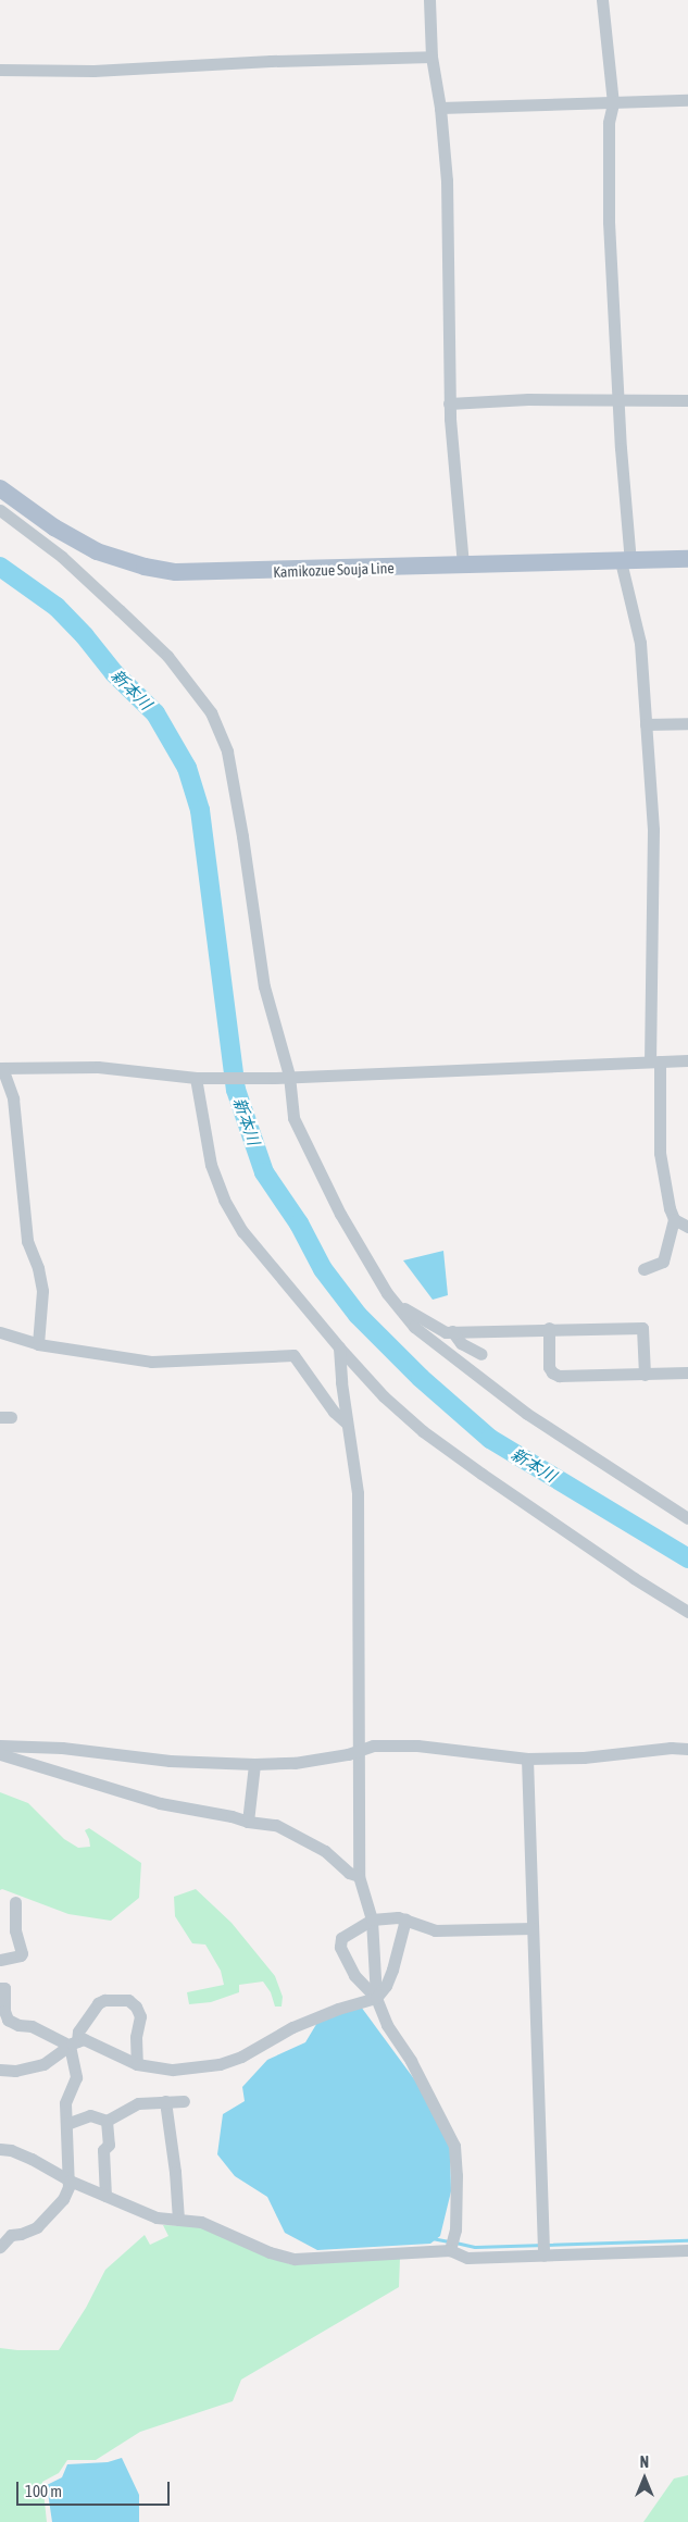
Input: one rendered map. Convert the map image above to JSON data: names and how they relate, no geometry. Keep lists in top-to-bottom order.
{
  "streets": {
    "main road": ["Kamikozue Souja Line"]
  },
  "water": ["新本川"],
  "scale_bar": "100 m",
  "north": "top"
}
